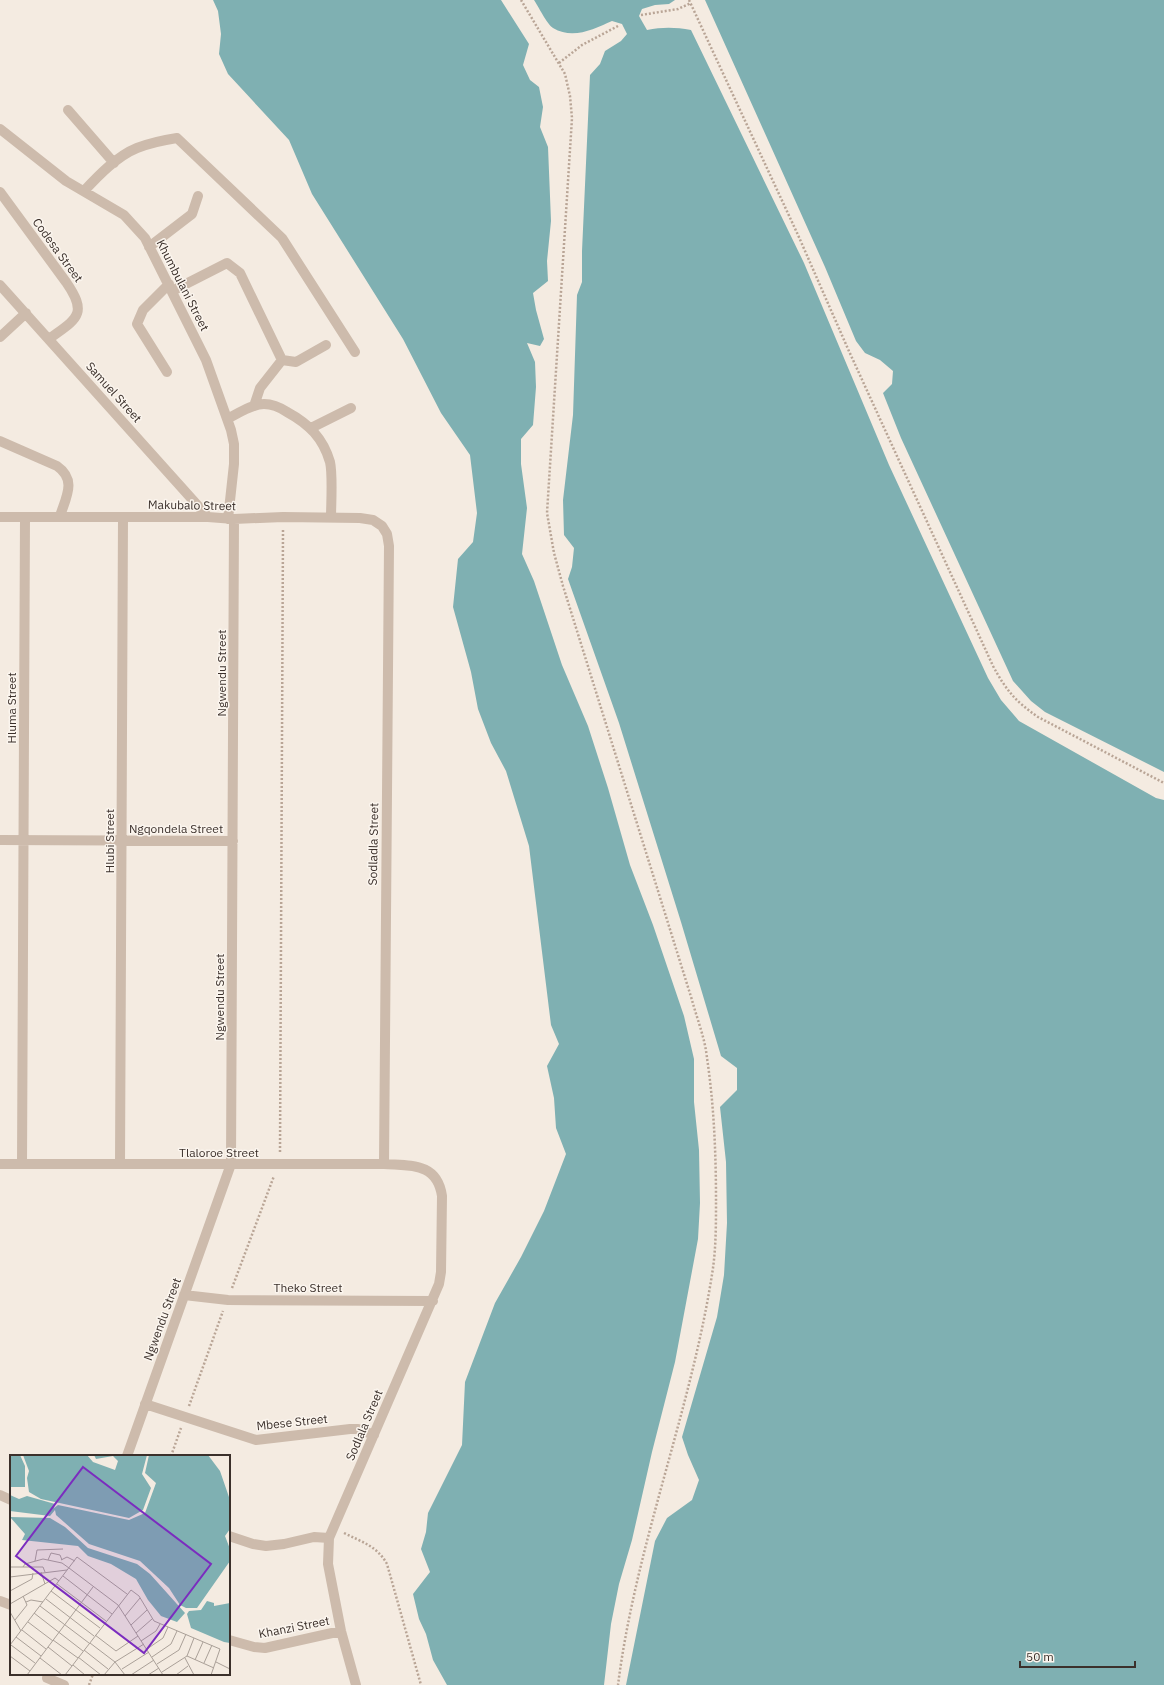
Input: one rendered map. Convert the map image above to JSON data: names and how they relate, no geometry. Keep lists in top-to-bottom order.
{
  "streets": {
    "street": [
      "Codesa Street",
      "Khumbulani Street",
      "Samuel Street",
      "Makubalo Street",
      "Ngwendu Street",
      "Hluma Street",
      "Ngqondela Street",
      "Hlubi Street",
      "Sodladla Street",
      "Tlaloroe Street",
      "Theko Street",
      "Mbese Street",
      "Sodlala Street",
      "Khanzi Street"
    ]
  },
  "crossings": [
    ["Codesa Street", "Samuel Street"],
    ["Khumbulani Street", "Makubalo Street"],
    ["Khumbulani Street", "Ngwendu Street"],
    ["Samuel Street", "Makubalo Street"],
    ["Makubalo Street", "Ngwendu Street"],
    ["Makubalo Street", "Hluma Street"],
    ["Makubalo Street", "Hlubi Street"],
    ["Makubalo Street", "Sodladla Street"],
    ["Ngwendu Street", "Ngqondela Street"],
    ["Ngwendu Street", "Tlaloroe Street"],
    ["Ngwendu Street", "Theko Street"],
    ["Ngwendu Street", "Mbese Street"],
    ["Hluma Street", "Ngqondela Street"],
    ["Hluma Street", "Tlaloroe Street"],
    ["Ngqondela Street", "Hlubi Street"],
    ["Hlubi Street", "Tlaloroe Street"],
    ["Sodladla Street", "Tlaloroe Street"],
    ["Tlaloroe Street", "Sodlala Street"],
    ["Theko Street", "Sodlala Street"],
    ["Mbese Street", "Sodlala Street"],
    ["Sodlala Street", "Khanzi Street"]
  ],
  "scale_bar": "50 m"
}
